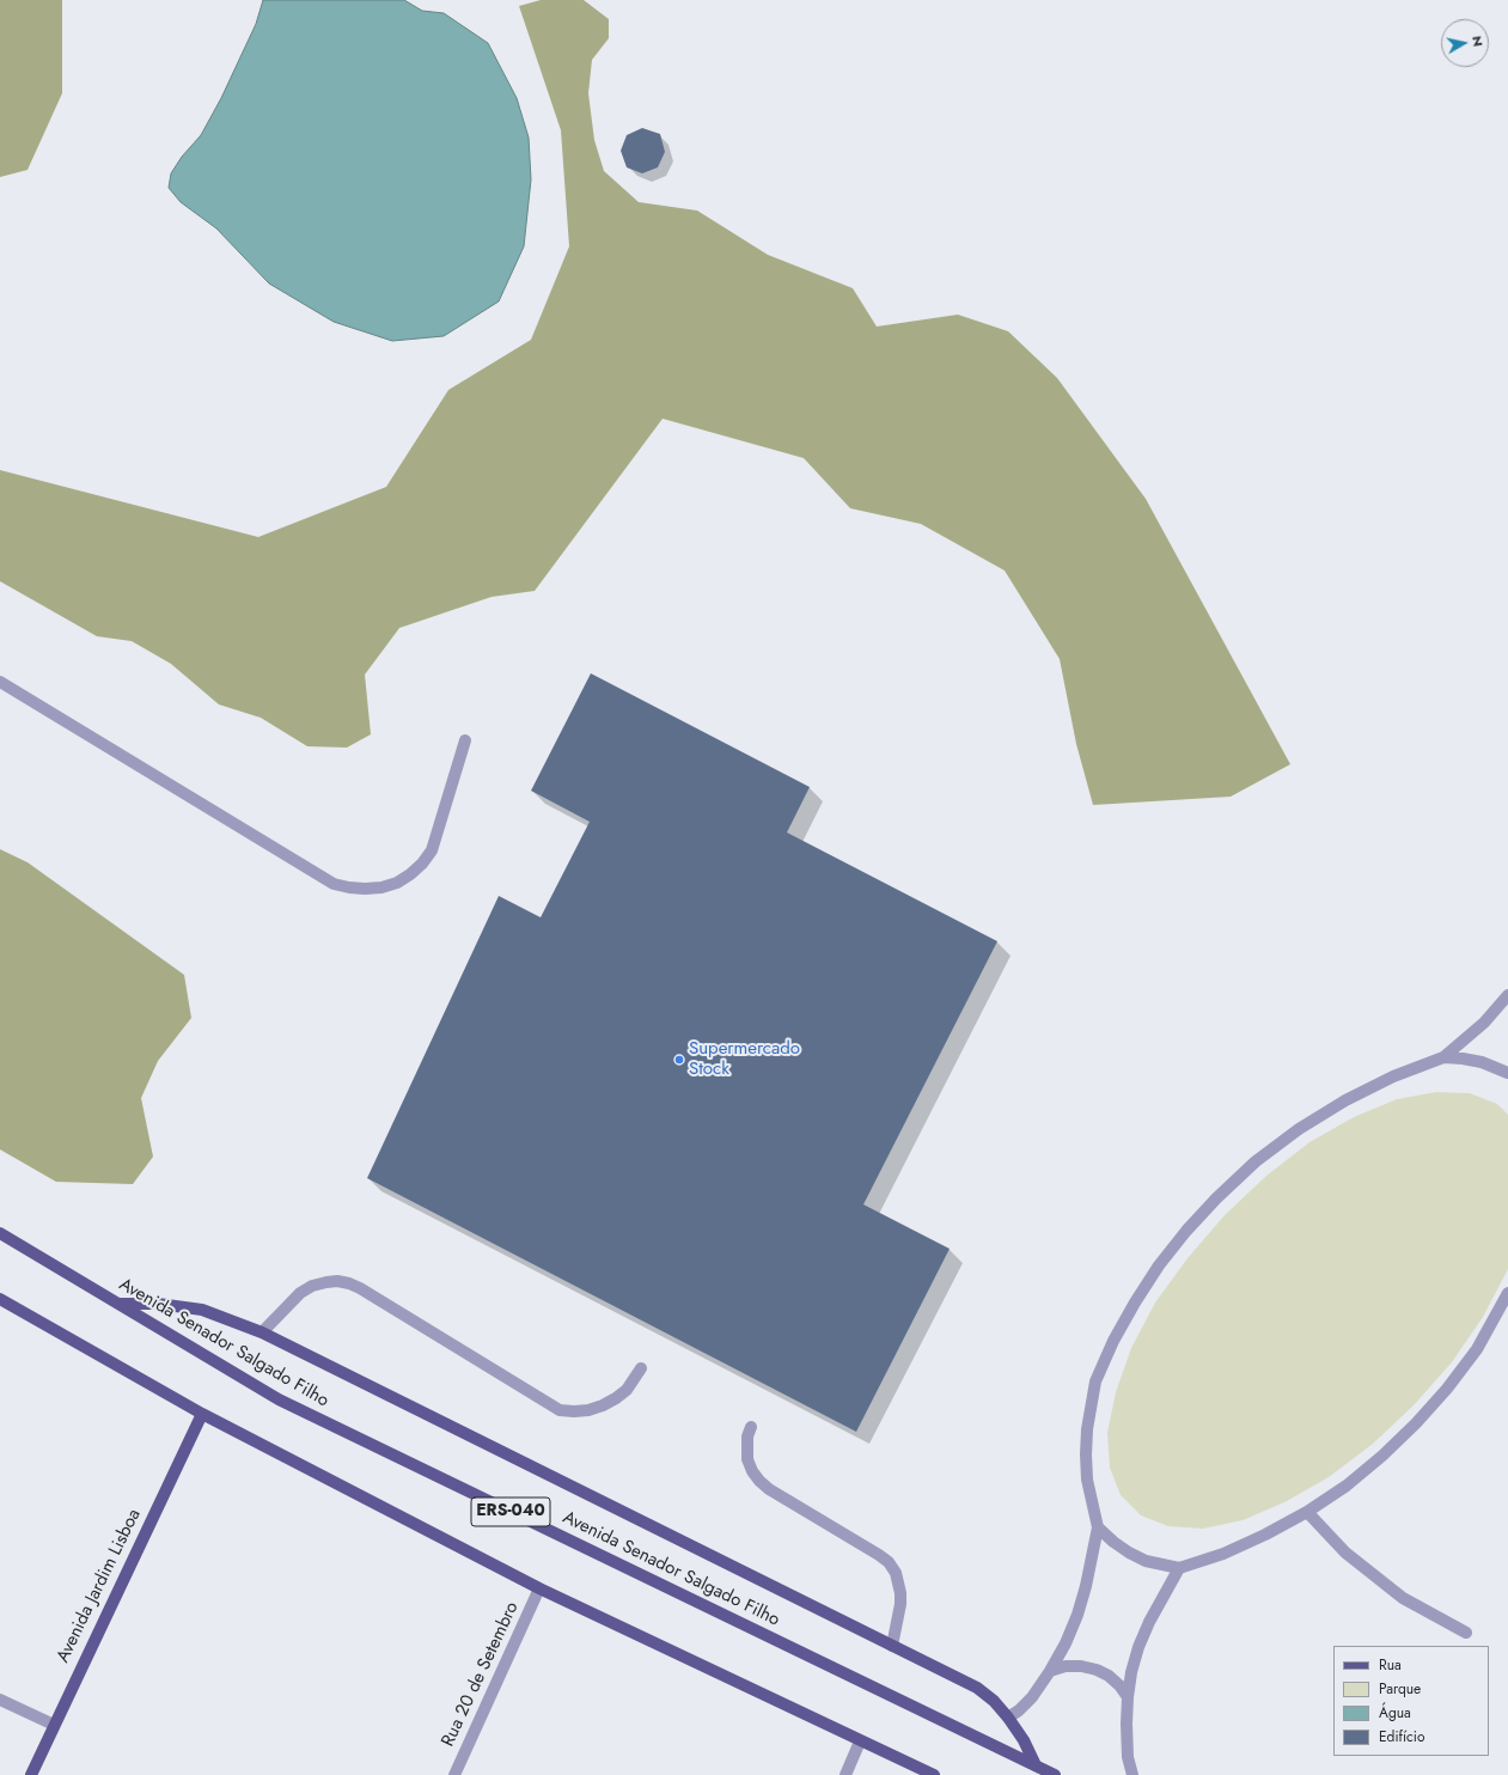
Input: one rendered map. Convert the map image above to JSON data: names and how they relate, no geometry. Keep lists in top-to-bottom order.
{
  "streets": {
    "main road": ["Avenida Senador Salgado Filho", "ERS-040", "Avenida Jardim Lisboa"],
    "street": ["Rua 20 de Setembro"]
  },
  "crossings": [
    ["ERS-040", "Avenida Jardim Lisboa"],
    ["ERS-040", "Rua 20 de Setembro"]
  ],
  "places": ["Supermercado Stock"],
  "legend": [
    "Rua",
    "Parque",
    "Água",
    "Edifício"
  ],
  "north": "right"
}
